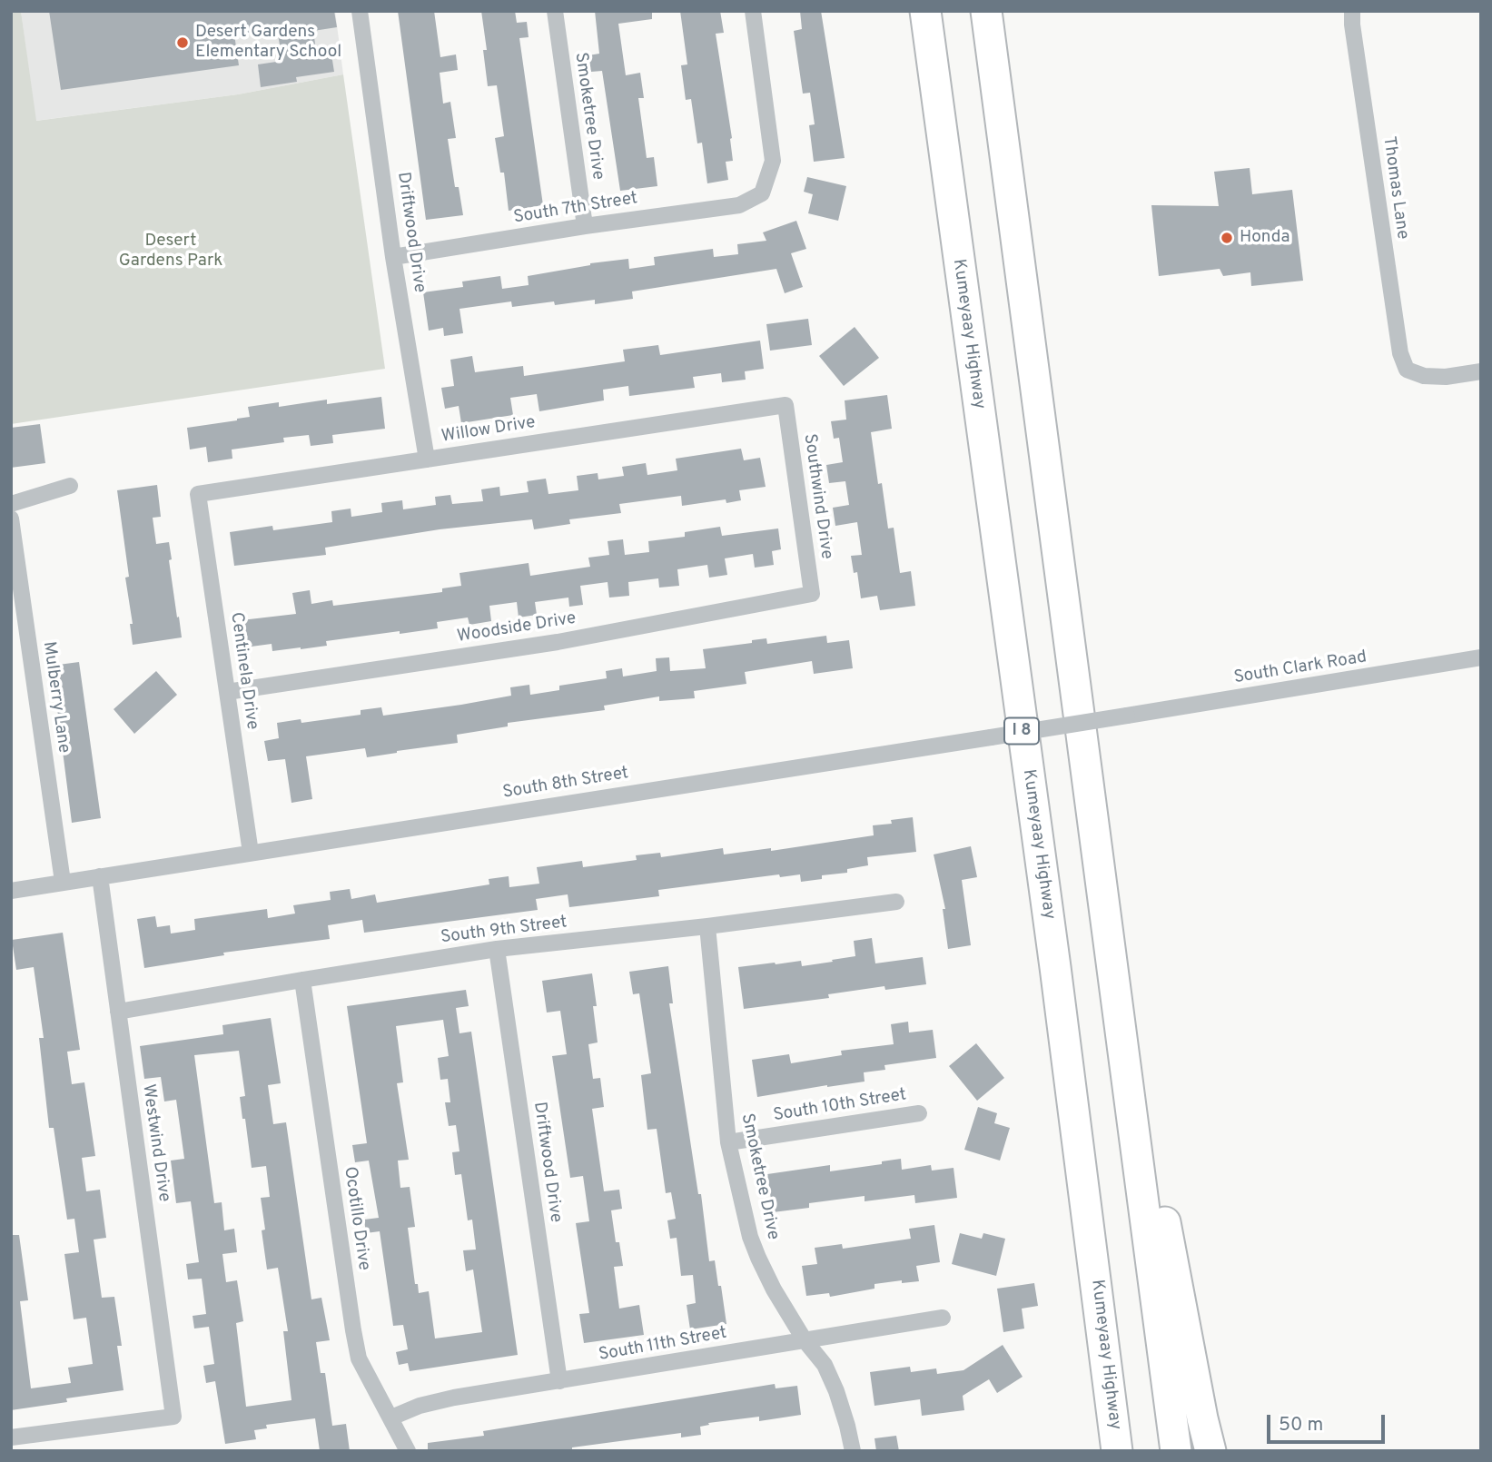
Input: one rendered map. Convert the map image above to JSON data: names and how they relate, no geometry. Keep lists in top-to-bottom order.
{
  "streets": {
    "highway": ["Kumeyaay Highway", "I 8"],
    "street": [
      "Smoketree Drive",
      "Thomas Lane",
      "South 7th Street",
      "Driftwood Drive",
      "Willow Drive",
      "Southwind Drive",
      "Woodside Drive",
      "South Clark Road",
      "Centinela Drive",
      "Mulberry Lane",
      "South 8th Street",
      "South 9th Street",
      "South 10th Street",
      "Westwind Drive",
      "Ocotillo Drive",
      "South 11th Street"
    ]
  },
  "crossings": [
    ["Smoketree Drive", "South 7th Street"],
    ["Smoketree Drive", "South 9th Street"],
    ["Smoketree Drive", "South 10th Street"],
    ["Smoketree Drive", "South 11th Street"],
    ["South 7th Street", "Driftwood Drive"],
    ["Driftwood Drive", "Willow Drive"],
    ["Driftwood Drive", "South 9th Street"],
    ["Driftwood Drive", "South 11th Street"],
    ["Willow Drive", "Southwind Drive"],
    ["Willow Drive", "Centinela Drive"],
    ["Southwind Drive", "Woodside Drive"],
    ["Woodside Drive", "Centinela Drive"],
    ["South Clark Road", "South 8th Street"],
    ["Centinela Drive", "South 8th Street"],
    ["Mulberry Lane", "South 8th Street"],
    ["South 8th Street", "Westwind Drive"],
    ["South 9th Street", "Westwind Drive"],
    ["South 9th Street", "Ocotillo Drive"],
    ["Ocotillo Drive", "South 11th Street"]
  ],
  "parks": ["Desert Gardens Park"],
  "places": ["Desert Gardens Elementary School", "Honda"],
  "scale_bar": "50 m"
}
